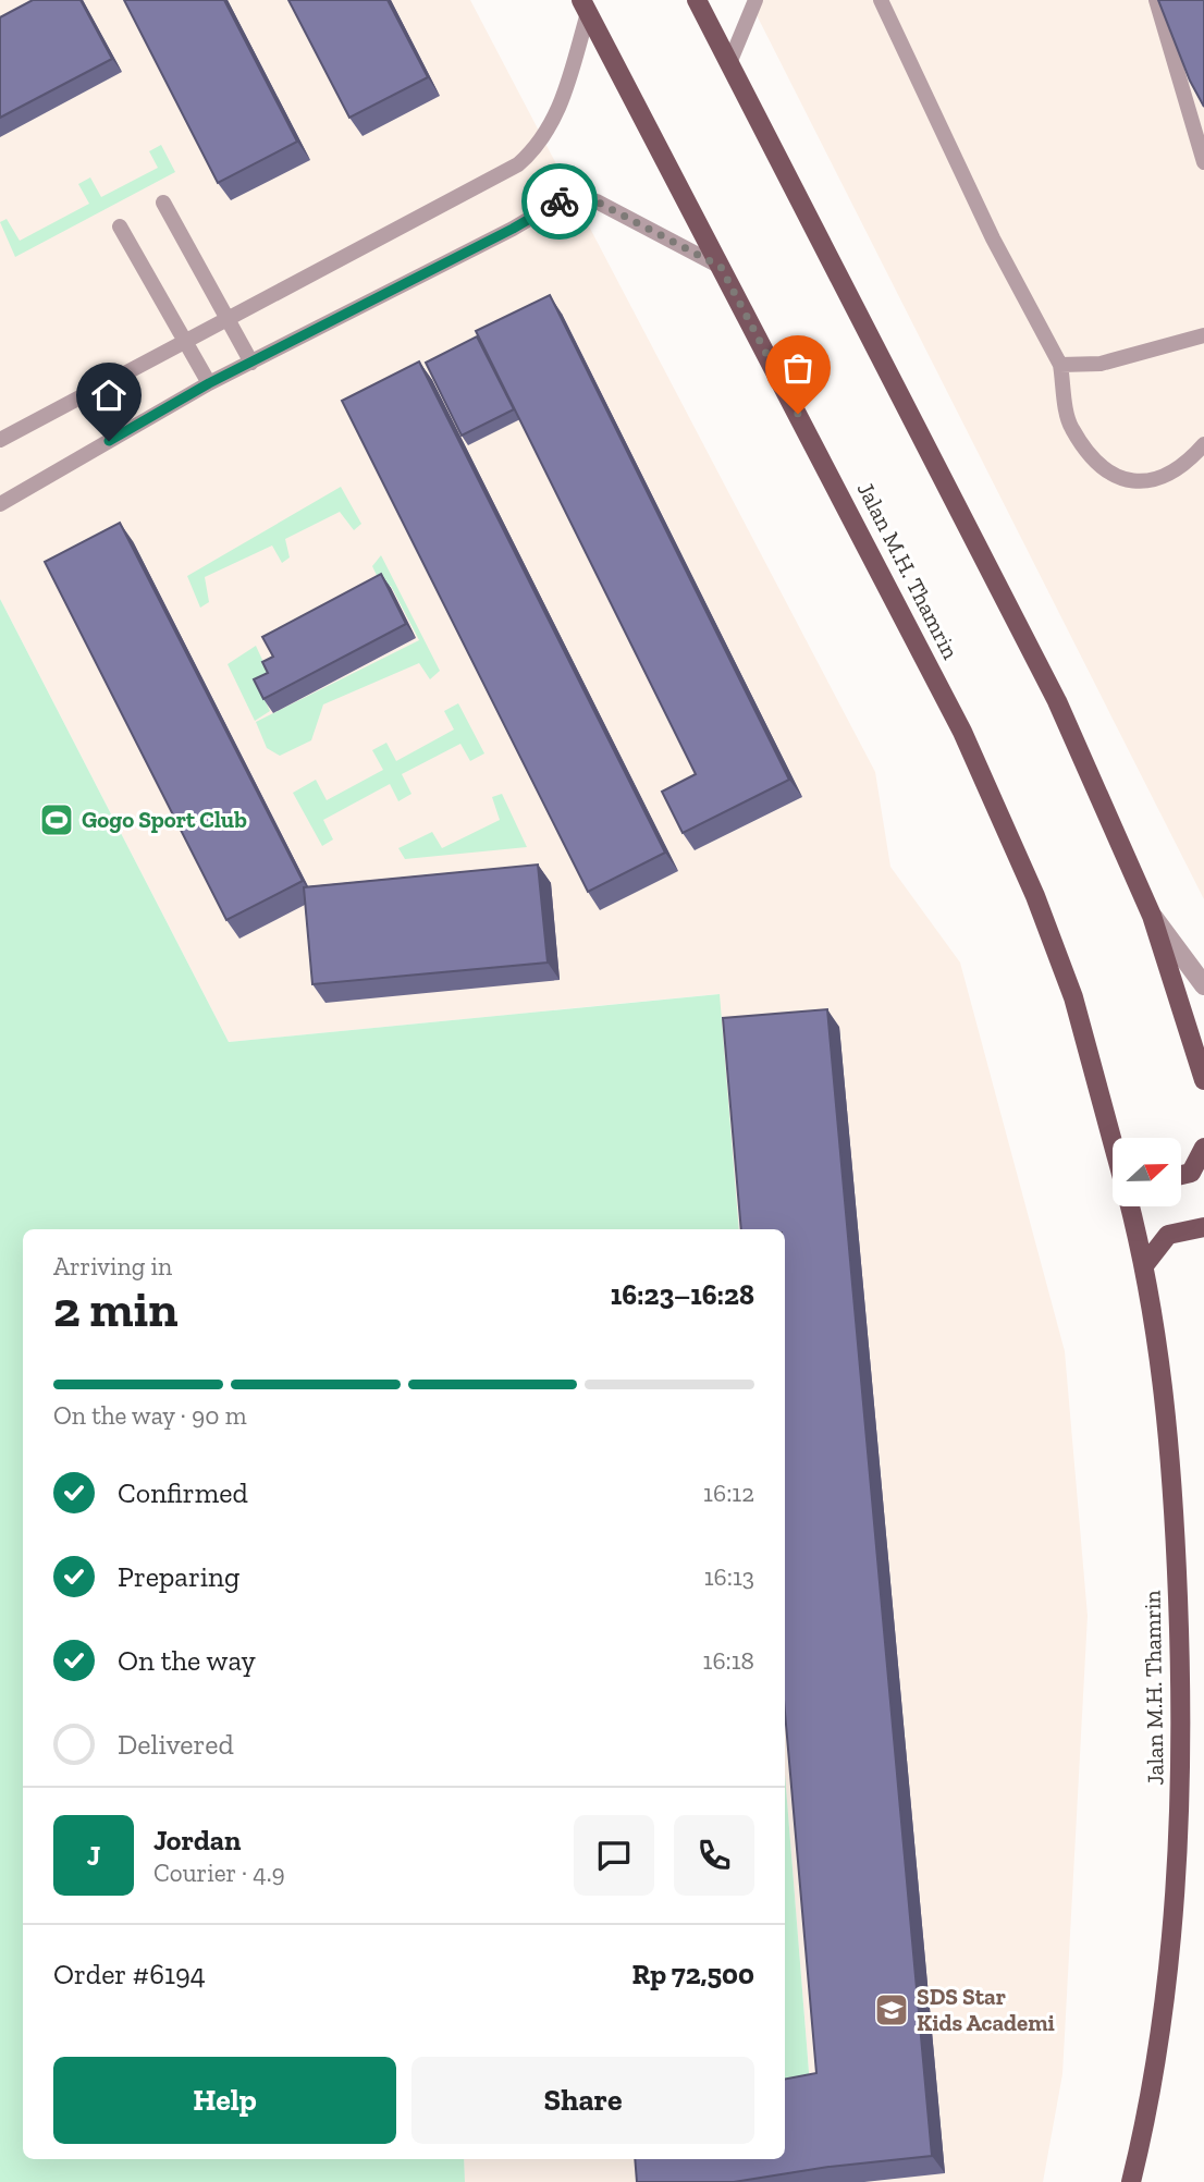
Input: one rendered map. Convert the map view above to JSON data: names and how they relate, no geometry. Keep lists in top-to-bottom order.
{
  "streets": {
    "main road": ["Jalan M.H. Thamrin"]
  },
  "places": {
    "sports": ["Gogo Sport Club"],
    "school or university": ["SDS Star Kids Academi"]
  },
  "north": "right",
  "page": {
    "heading": ["2 min", "Arriving in", "16:23–16:28"],
    "panel": [
      "Jordan",
      "Courier · 4.9",
      "Order #6194",
      "Rp 72,500"
    ],
    "bar": "On the way · 90 m",
    "list": [
      ["Confirmed", "16:12"],
      ["Preparing", "16:13"],
      ["On the way", "16:18"],
      "Delivered"
    ],
    "round": "J",
    "buttons": ["Help", "Share"]
  }
}
